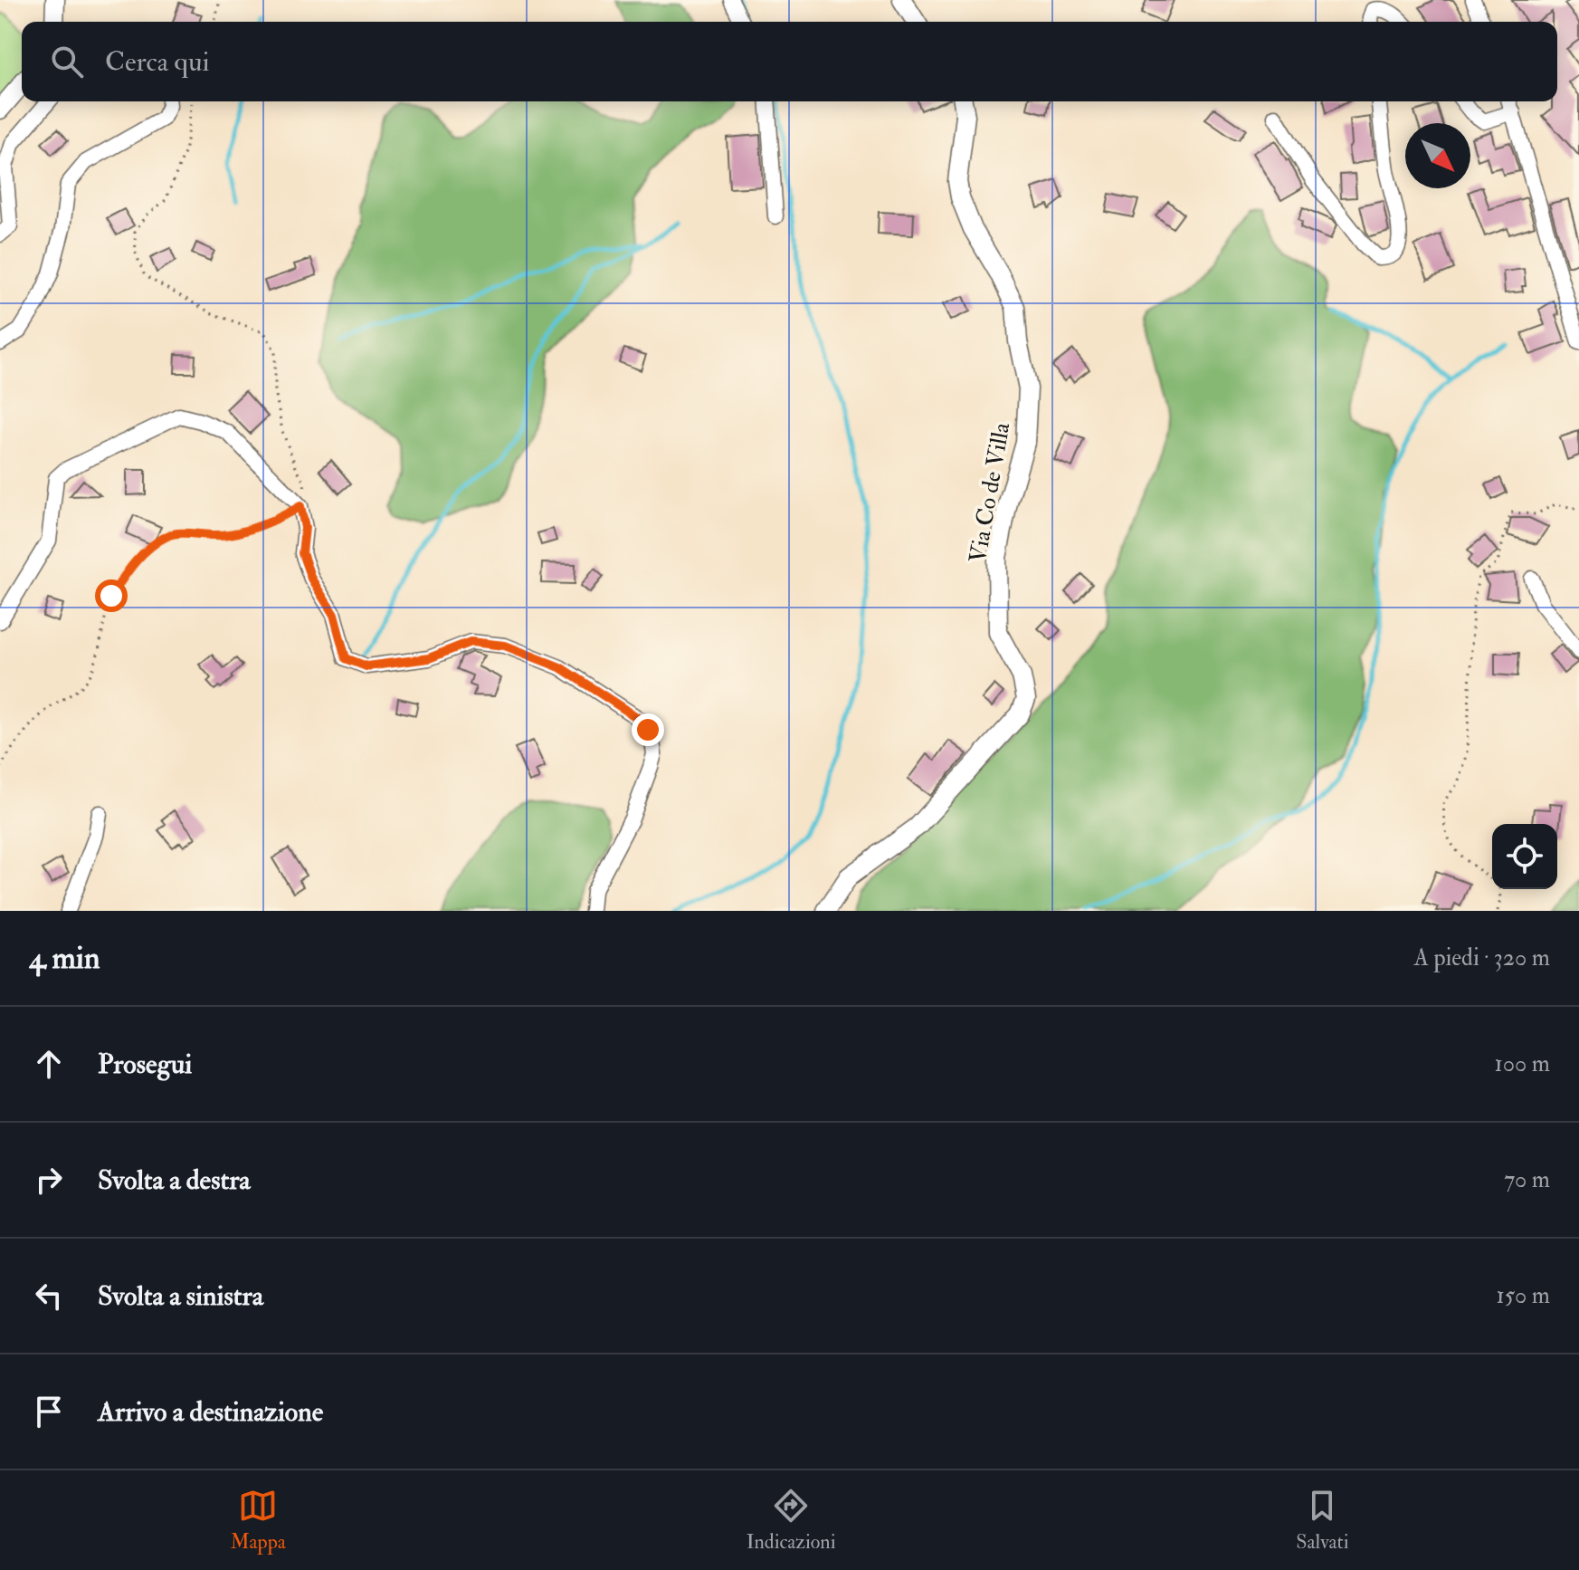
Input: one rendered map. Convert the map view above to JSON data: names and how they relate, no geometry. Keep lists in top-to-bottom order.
{
  "streets": {
    "street": ["Via Co de Villa"]
  },
  "north": "bottom right",
  "page": {
    "search": "Cerca qui",
    "heading": ["4 min", "A piedi · 320 m"],
    "list": [
      ["Prosegui", "100 m"],
      ["Svolta a destra", "70 m"],
      ["Svolta a sinistra", "150 m"],
      "Arrivo a destinazione"
    ],
    "nav": ["Mappa", "Indicazioni", "Salvati"]
  }
}
